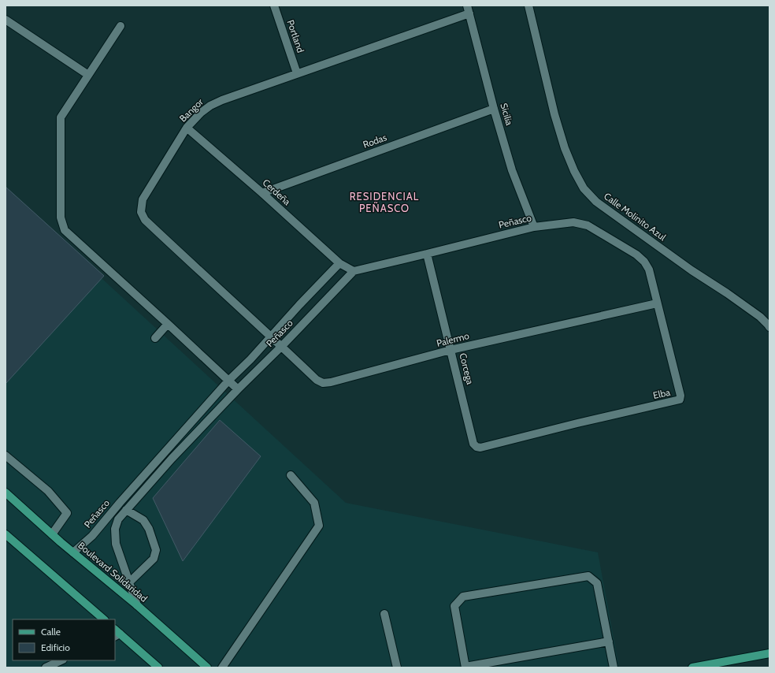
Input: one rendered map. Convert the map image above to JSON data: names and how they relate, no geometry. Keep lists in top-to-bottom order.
{
  "streets": {
    "main road": ["Boulevard Solidaridad"],
    "street": [
      "Portland",
      "Bangor",
      "Sicilia",
      "Rodas",
      "Cerdeña",
      "Calle Molinito Azul",
      "Peñasco",
      "Palermo",
      "Corcega",
      "Elba"
    ]
  },
  "crossings": [
    ["Portland", "Bangor"],
    ["Bangor", "Sicilia"],
    ["Bangor", "Cerdeña"],
    ["Bangor", "Peñasco"],
    ["Bangor", "Palermo"],
    ["Sicilia", "Rodas"],
    ["Sicilia", "Peñasco"],
    ["Rodas", "Cerdeña"],
    ["Cerdeña", "Peñasco"],
    ["Peñasco", "Palermo"],
    ["Peñasco", "Corcega"],
    ["Peñasco", "Elba"],
    ["Peñasco", "Boulevard Solidaridad"],
    ["Palermo", "Corcega"],
    ["Palermo", "Elba"],
    ["Corcega", "Elba"]
  ],
  "districts": ["RESIDENCIAL PEÑASCO"],
  "legend": ["Calle", "Edificio"]
}
